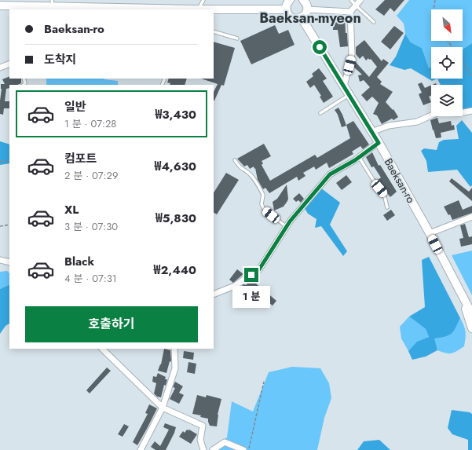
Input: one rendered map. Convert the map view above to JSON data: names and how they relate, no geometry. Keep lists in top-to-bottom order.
{
  "streets": {
    "main road": ["Baeksan-ro"]
  },
  "districts": ["Baeksan-myeon"],
  "north": "bottom right",
  "page": {
    "banner": ["Baeksan-ro", "도착지"],
    "list": [
      {
        "name": "일반",
        "note": "1 분 · 07:28",
        "value": "₩3,430"
      },
      {
        "name": "컴포트",
        "note": "2 분 · 07:29",
        "value": "₩4,630"
      },
      {
        "name": "XL",
        "note": "3 분 · 07:30",
        "value": "₩5,830"
      },
      {
        "name": "Black",
        "note": "4 분 · 07:31",
        "value": "₩2,440"
      }
    ],
    "bubble": "1 분",
    "buttons": "호출하기"
  }
}
